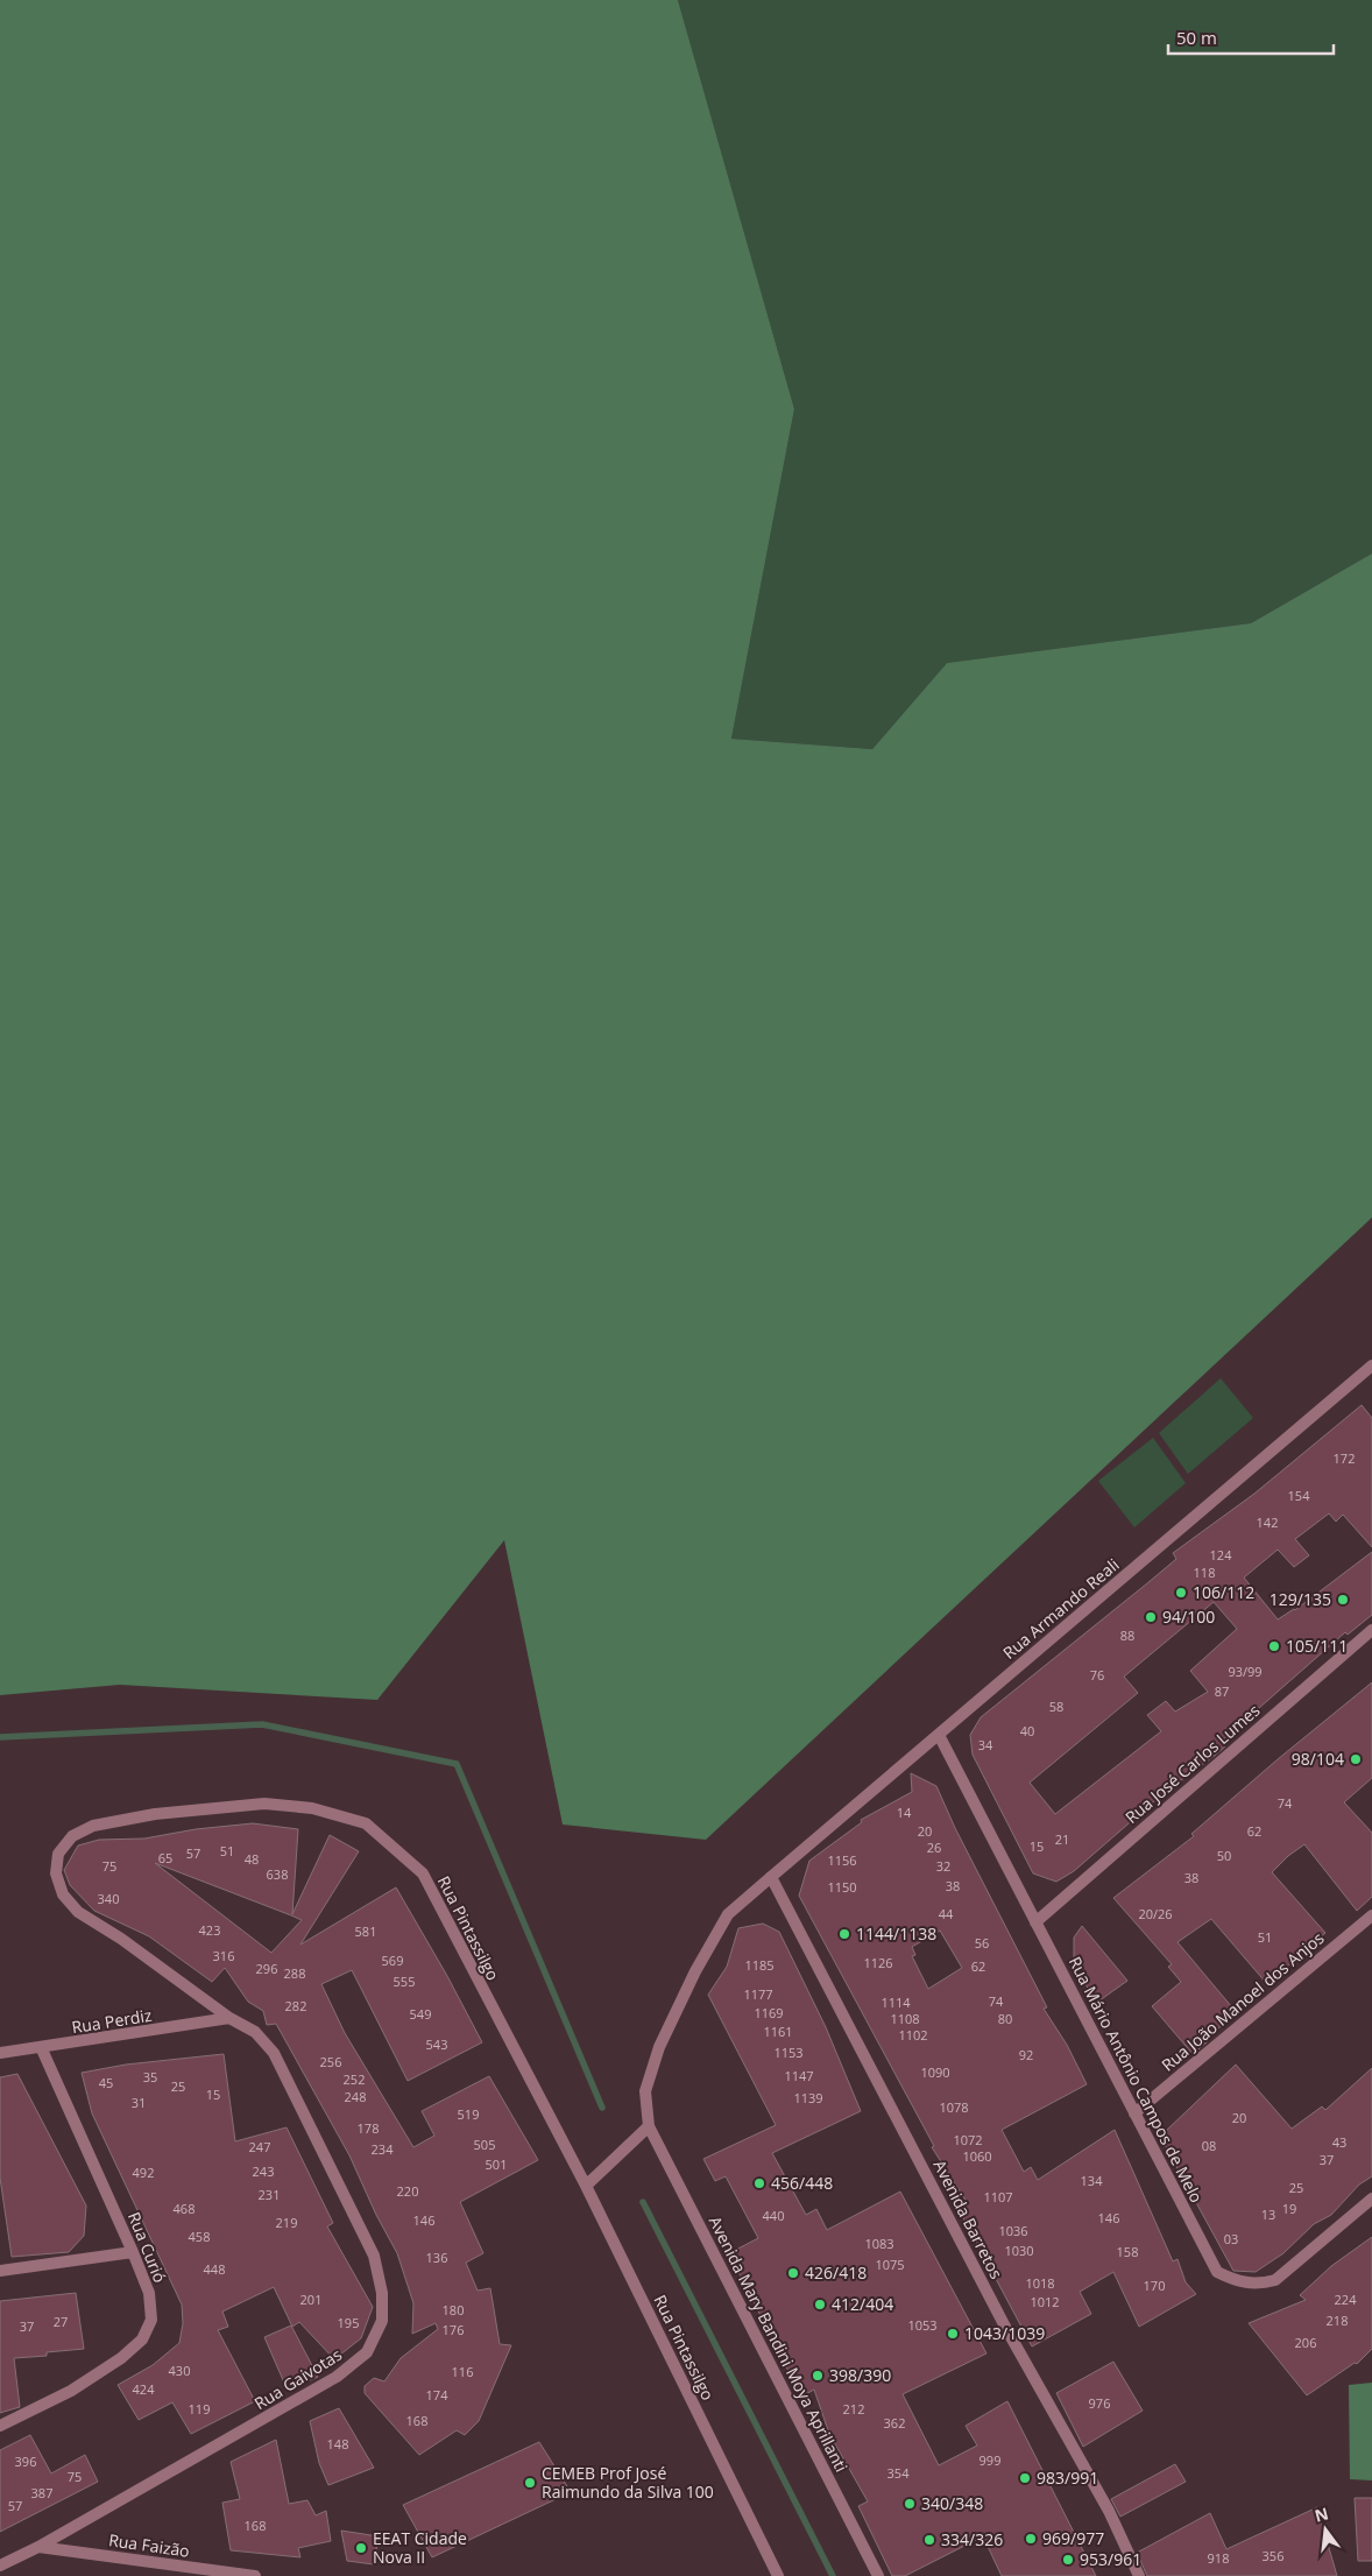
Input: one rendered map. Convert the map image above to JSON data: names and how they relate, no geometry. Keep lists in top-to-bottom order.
{
  "streets": {
    "street": [
      "Rua Armando Reali",
      "Rua José Carlos Lumes",
      "Rua Pintassilgo",
      "Rua João Manoel dos Anjos",
      "Rua Perdiz",
      "Rua Mário Antônio Campos de Melo",
      "Avenida Barretos",
      "Rua Curió",
      "Avenida Mary Bandini Moya Aprillanti",
      "Rua Gaivotas",
      "Rua Faizão"
    ]
  },
  "crossings": [
    ["Rua Armando Reali", "Rua Mário Antônio Campos de Melo"],
    ["Rua Armando Reali", "Avenida Barretos"],
    ["Rua Armando Reali", "Avenida Mary Bandini Moya Aprillanti"],
    ["Rua José Carlos Lumes", "Rua Mário Antônio Campos de Melo"],
    ["Rua Pintassilgo", "Rua Perdiz"],
    ["Rua Pintassilgo", "Rua Gaivotas"],
    ["Rua João Manoel dos Anjos", "Rua Mário Antônio Campos de Melo"],
    ["Rua Perdiz", "Rua Curió"],
    ["Rua Perdiz", "Rua Gaivotas"],
    ["Rua Gaivotas", "Rua Faizão"]
  ],
  "places": [
    "106/112",
    "129/135",
    "94/100",
    "105/111",
    "98/104",
    "1144/1138",
    "456/448",
    "426/418",
    "412/404",
    "1043/1039",
    "398/390",
    "983/991",
    "CEMEB Prof José Raimundo da Silva 100",
    "340/348",
    "969/977",
    "334/326",
    "EEAT Cidade Nova II",
    "953/961"
  ],
  "house_numbers": [
    "172",
    "154",
    "142",
    "124",
    "118",
    "88",
    "93/99",
    "76",
    "87",
    "58",
    "40",
    "34",
    "74",
    "14",
    "20",
    "62",
    "21",
    "15",
    "26",
    "51",
    "57",
    "50",
    "65",
    "48",
    "1156",
    "75",
    "32",
    "638",
    "38",
    "38",
    "1150",
    "340",
    "44",
    "20/26",
    "423",
    "581",
    "51",
    "56",
    "316",
    "569",
    "1126",
    "1185",
    "62",
    "296",
    "288",
    "555",
    "1177",
    "74",
    "1114",
    "282",
    "1169",
    "549",
    "1108",
    "80",
    "1161",
    "1102",
    "543",
    "1153",
    "92",
    "256",
    "1090",
    "1147",
    "35",
    "252",
    "45",
    "25",
    "15",
    "248",
    "1139",
    "31",
    "1078",
    "519",
    "20",
    "178",
    "1072",
    "43",
    "505",
    "08",
    "247",
    "234",
    "1060",
    "37",
    "501",
    "243",
    "492",
    "134",
    "25",
    "220",
    "231",
    "1107",
    "468",
    "19",
    "13",
    "440",
    "146",
    "146",
    "219",
    "1036",
    "458",
    "03",
    "1083",
    "1030",
    "158",
    "136",
    "1075",
    "448",
    "1018",
    "170",
    "201",
    "224",
    "1012",
    "180",
    "218",
    "27",
    "195",
    "1053",
    "37",
    "176",
    "206",
    "430",
    "116",
    "424",
    "174",
    "976",
    "119",
    "212",
    "168",
    "362",
    "148",
    "999",
    "396",
    "354",
    "75",
    "387",
    "57",
    "168",
    "356",
    "918"
  ],
  "scale_bar": "50 m",
  "north": "top"
}
